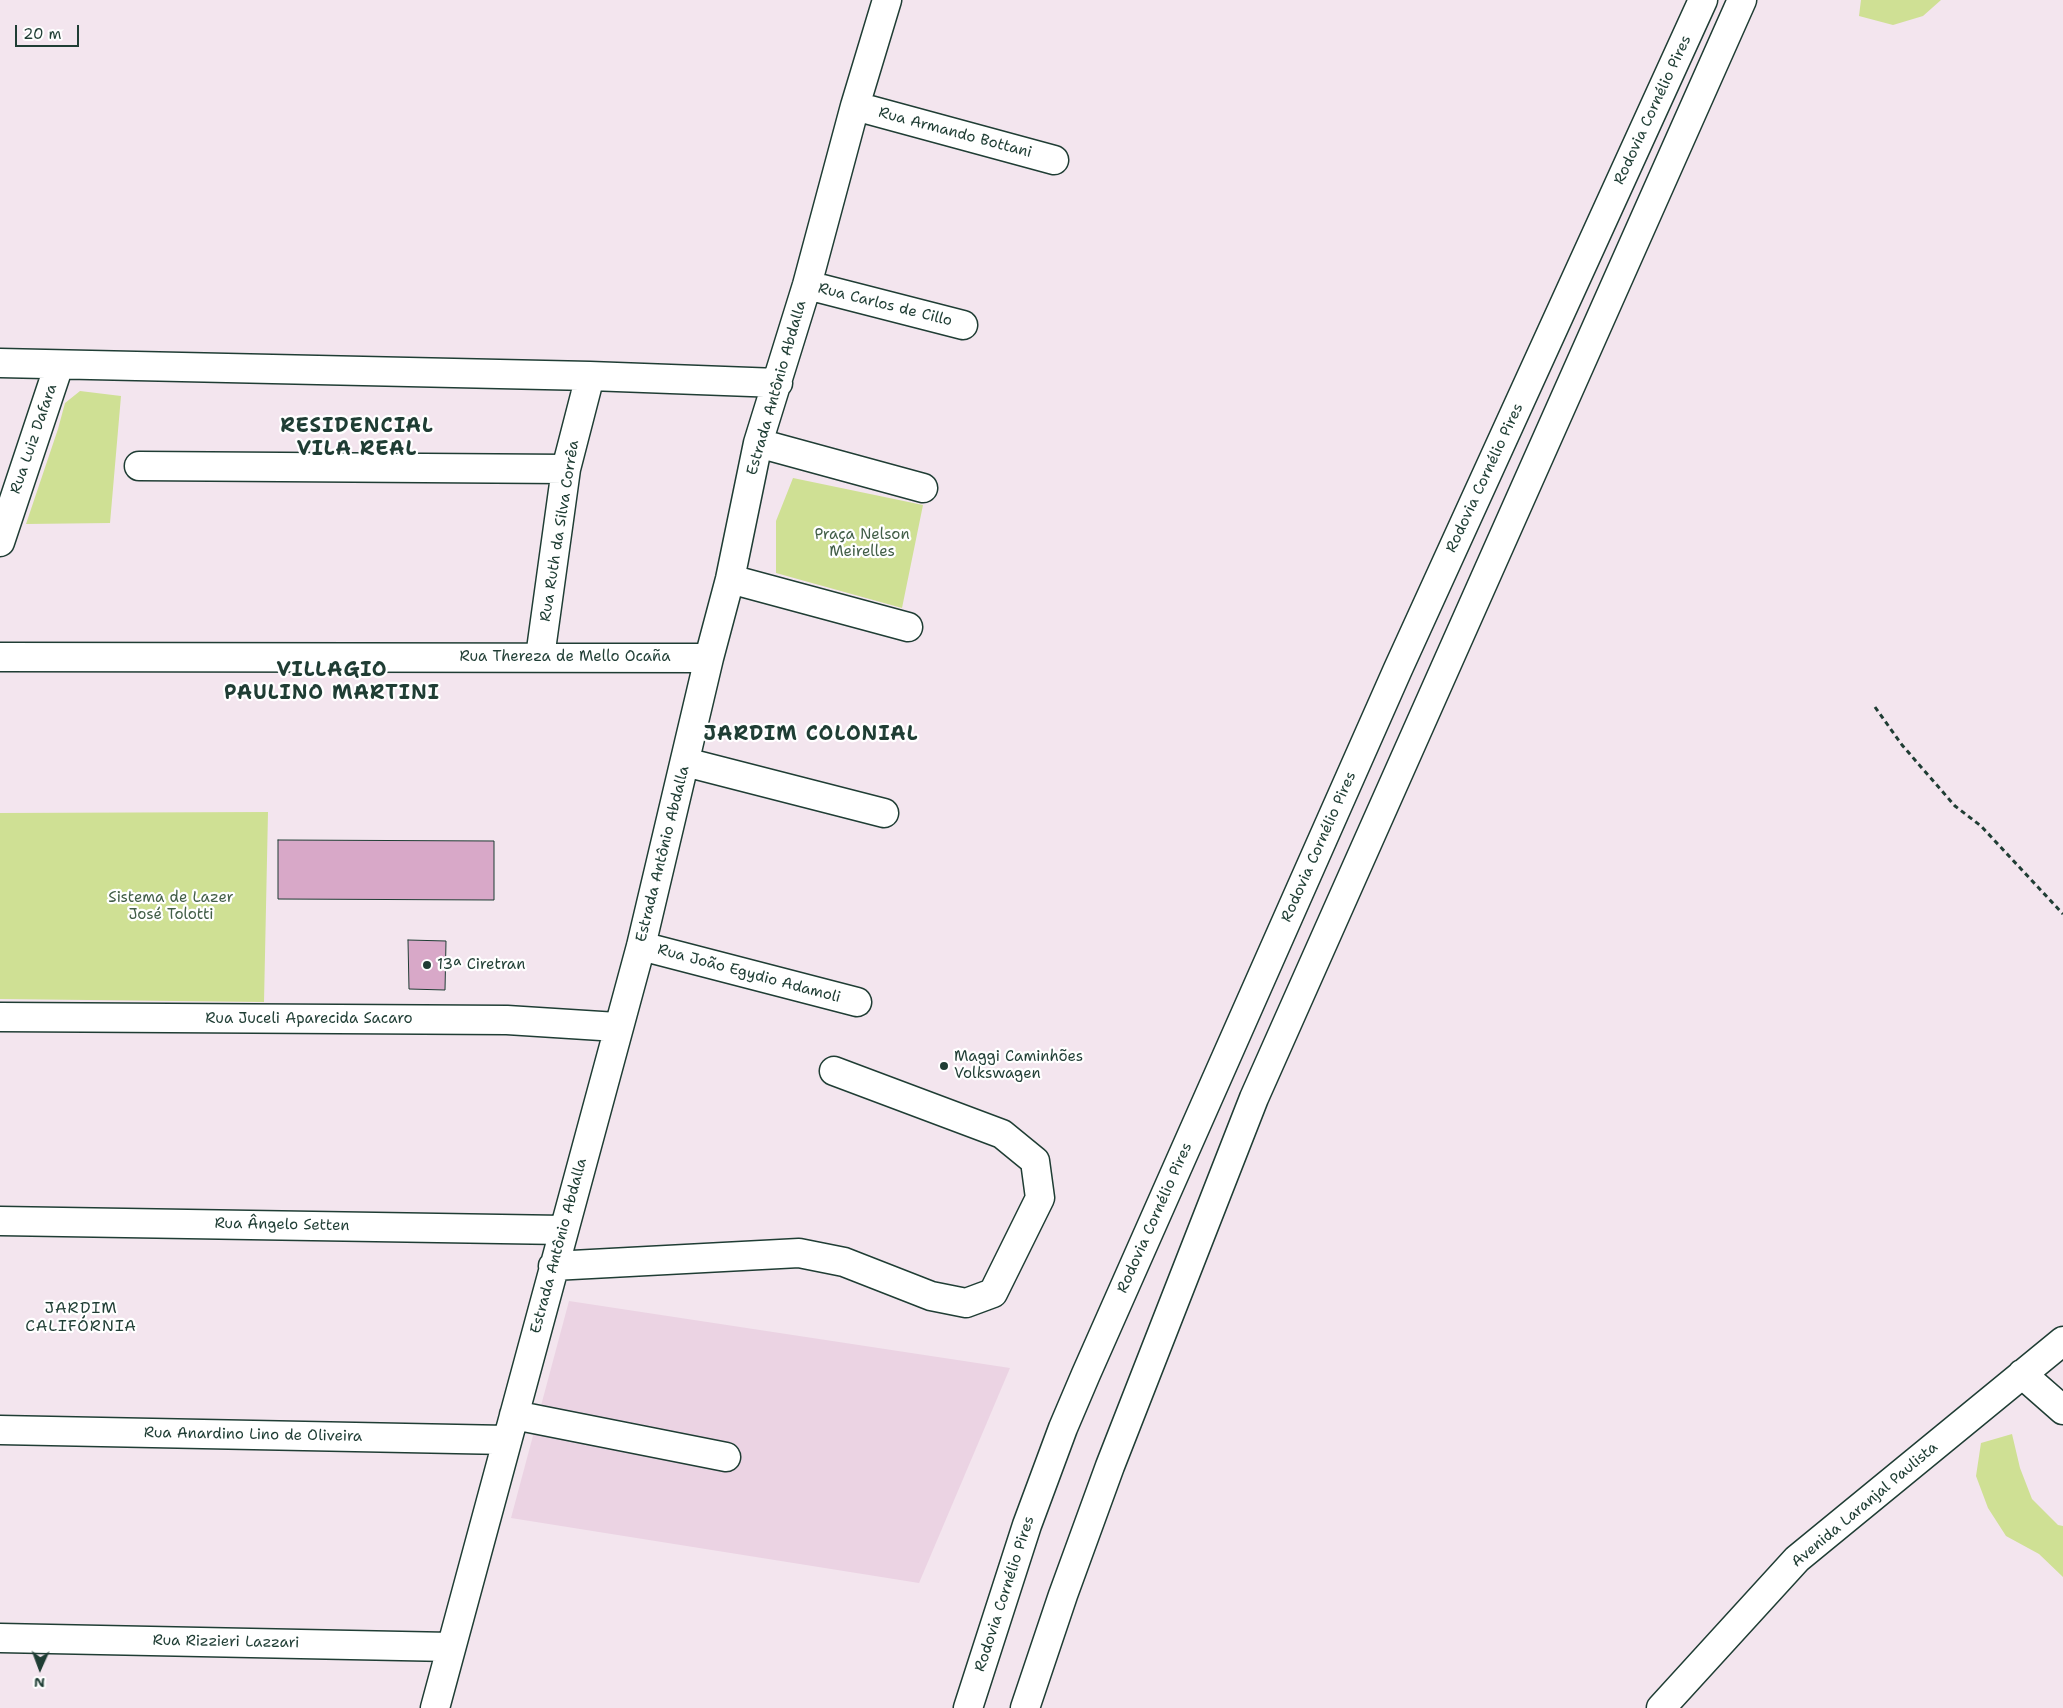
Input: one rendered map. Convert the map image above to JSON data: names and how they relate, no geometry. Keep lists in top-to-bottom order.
{
  "streets": {
    "street": [
      "Rodovia Cornélio Pires",
      "Rua Armando Bottani",
      "Rua Carlos de Cillo",
      "Estrada Antônio Abdalla",
      "Rua Luiz Dafara",
      "Rua Ruth da Silva Corrêa",
      "Rua Thereza de Mello Ocaña",
      "Rua João Egydio Adamoli",
      "Rua Juceli Aparecida Sacaro",
      "Rua Ângelo Setten",
      "Rua Anardino Lino de Oliveira",
      "Avenida Laranjal Paulista",
      "Rua Rizzieri Lazzari"
    ]
  },
  "crossings": [
    ["Rua Armando Bottani", "Estrada Antônio Abdalla"],
    ["Rua Carlos de Cillo", "Estrada Antônio Abdalla"],
    ["Estrada Antônio Abdalla", "Rua Thereza de Mello Ocaña"],
    ["Estrada Antônio Abdalla", "Rua João Egydio Adamoli"],
    ["Estrada Antônio Abdalla", "Rua Juceli Aparecida Sacaro"],
    ["Estrada Antônio Abdalla", "Rua Ângelo Setten"],
    ["Estrada Antônio Abdalla", "Rua Anardino Lino de Oliveira"],
    ["Estrada Antônio Abdalla", "Rua Rizzieri Lazzari"],
    ["Rua Ruth da Silva Corrêa", "Rua Thereza de Mello Ocaña"]
  ],
  "districts": [
    "RESIDENCIAL VILA REAL",
    "VILLAGIO PAULINO MARTINI",
    "JARDIM COLONIAL",
    "JARDIM CALIFÓRNIA"
  ],
  "parks": ["Praça Nelson Meirelles", "Sistema de Lazer José Tolotti"],
  "places": ["13ª Ciretran", "Maggi Caminhões Volkswagen"],
  "scale_bar": "20 m",
  "north": "bottom"
}
